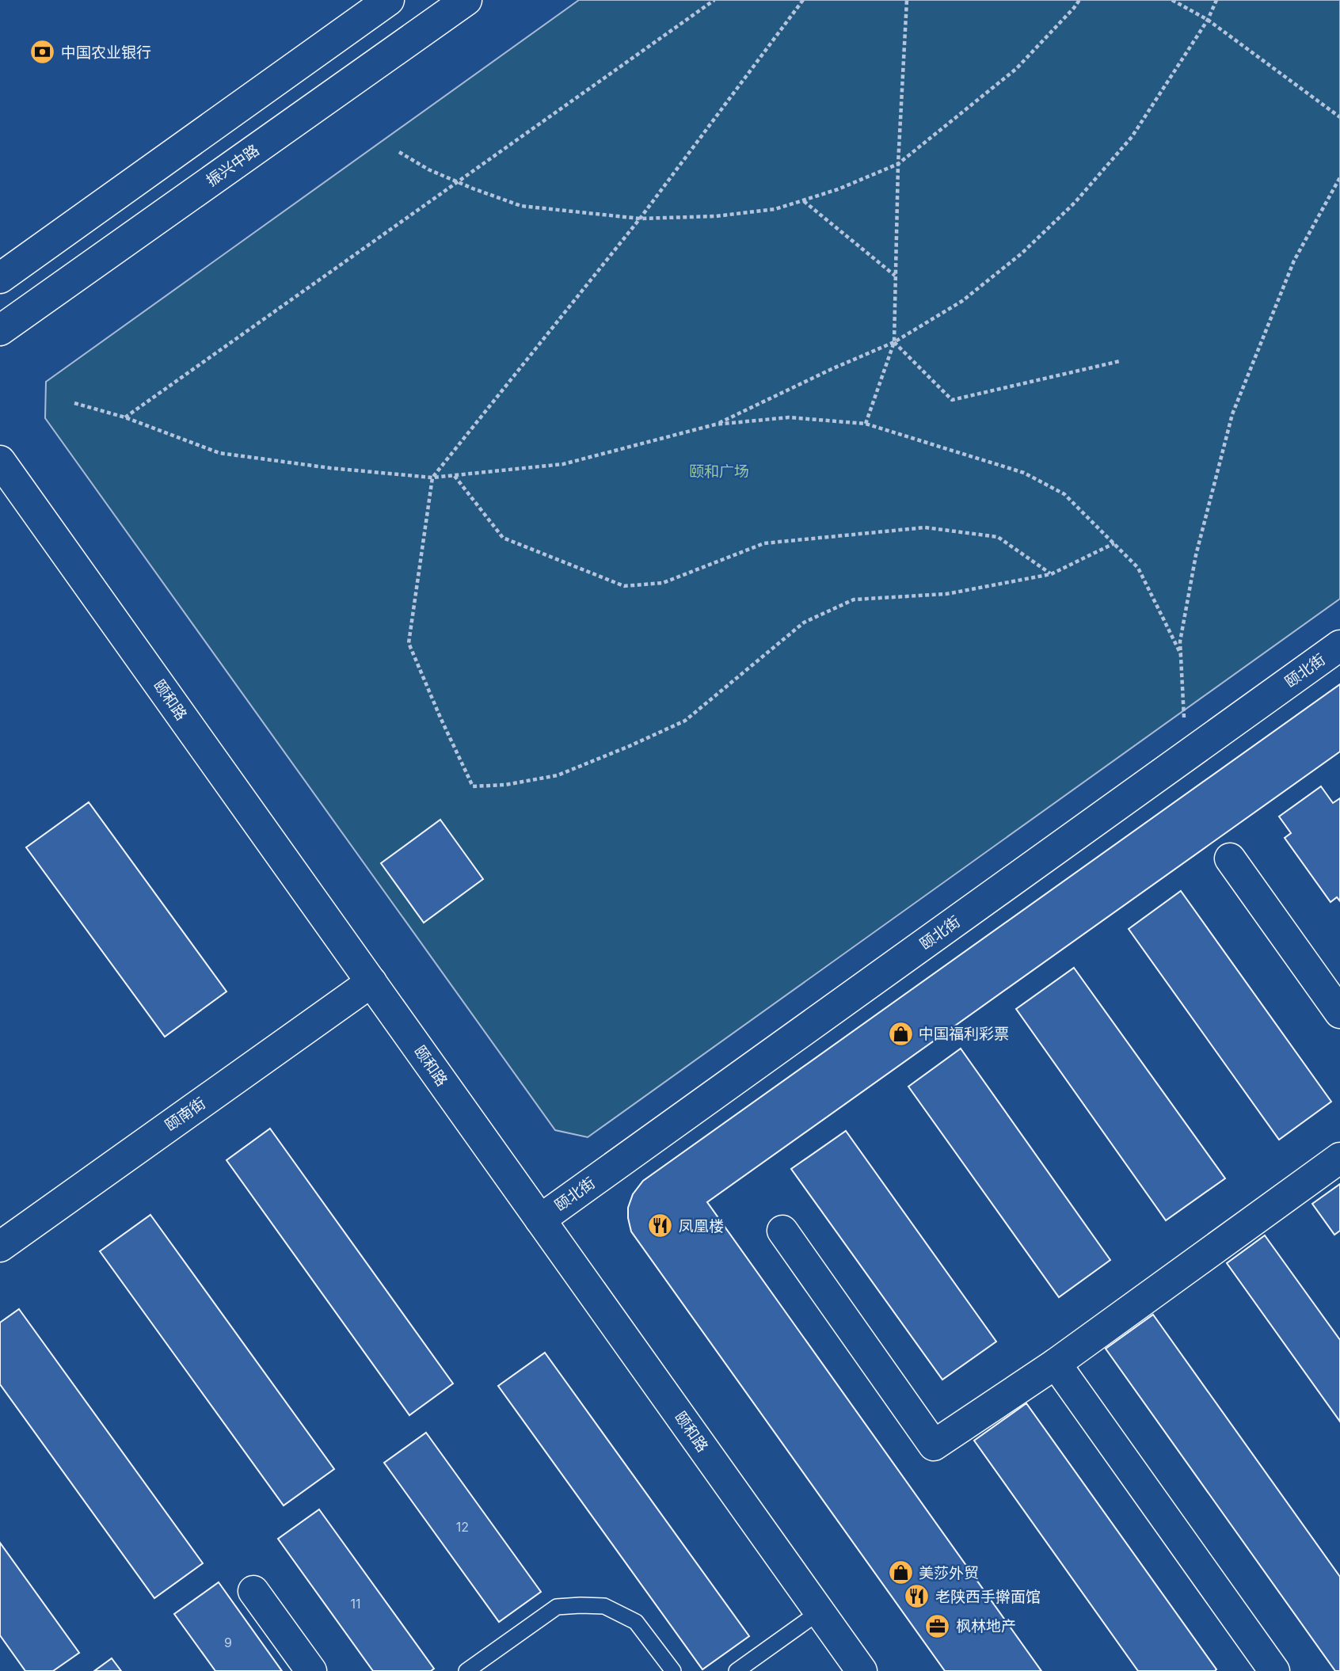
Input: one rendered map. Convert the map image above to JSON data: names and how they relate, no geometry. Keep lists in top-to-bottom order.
{
  "streets": {
    "street": [
      "振兴中路",
      "颐北街",
      "颐和路",
      "颐南街"
    ]
  },
  "crossings": [
    ["颐北街", "颐和路"],
    ["颐和路", "颐南街"]
  ],
  "parks": ["颐和广场"],
  "places": {
    "bank": ["中国农业银行"],
    "shop": ["中国福利彩票", "美莎外贸"],
    "restaurant": ["凤凰楼", "老陕西手擀面馆"],
    "office": ["枫林地产"]
  },
  "house_numbers": ["12", "11", "9"]
}
